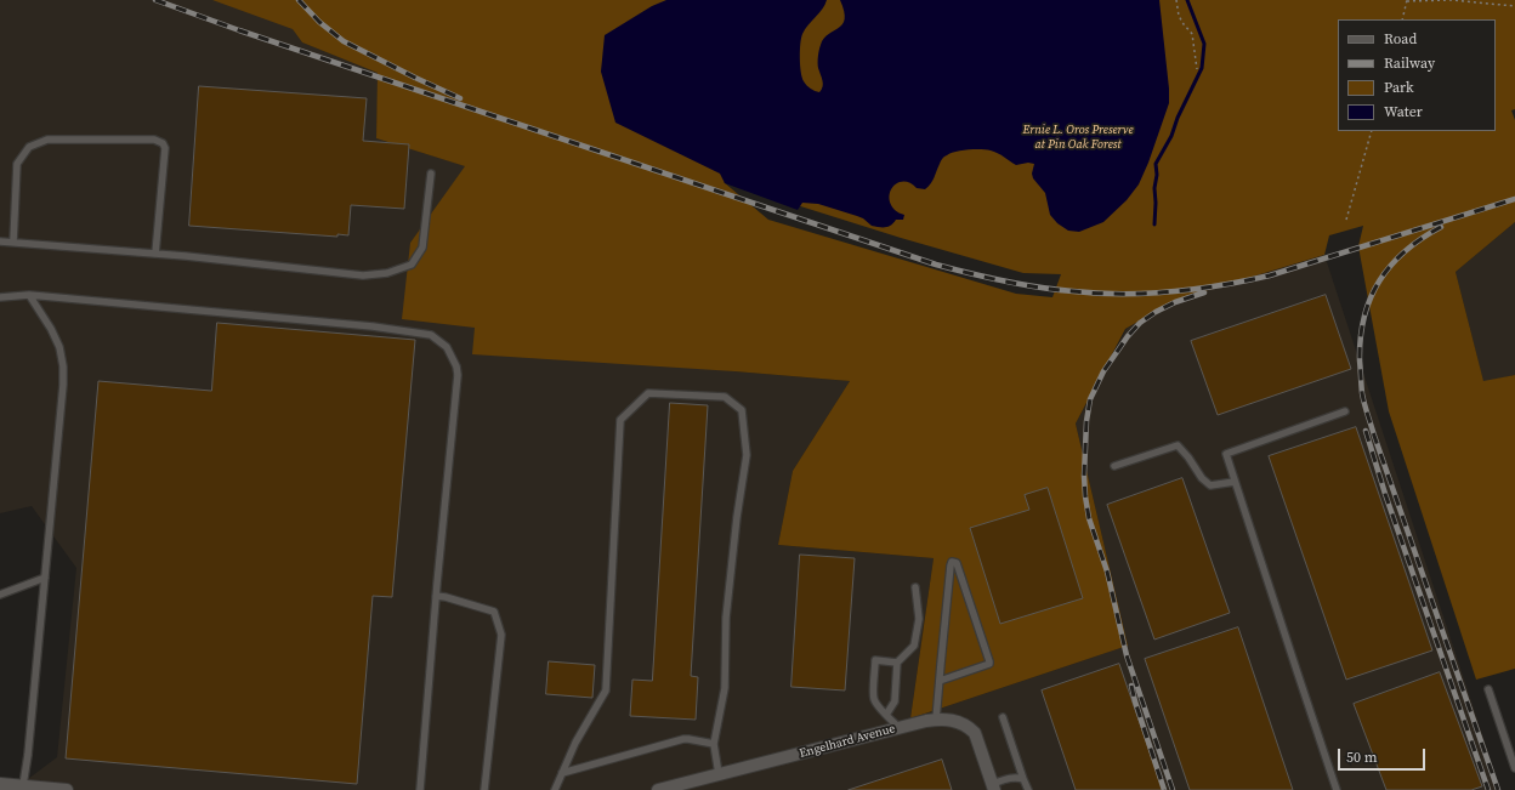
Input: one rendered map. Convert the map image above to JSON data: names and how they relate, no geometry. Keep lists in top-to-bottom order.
{
  "streets": {
    "street": ["Engelhard Avenue"]
  },
  "parks": ["Ernie L. Oros Preserve at Pin Oak Forest"],
  "legend": [
    "Road",
    "Railway",
    "Park",
    "Water"
  ],
  "scale_bar": "50 m"
}
